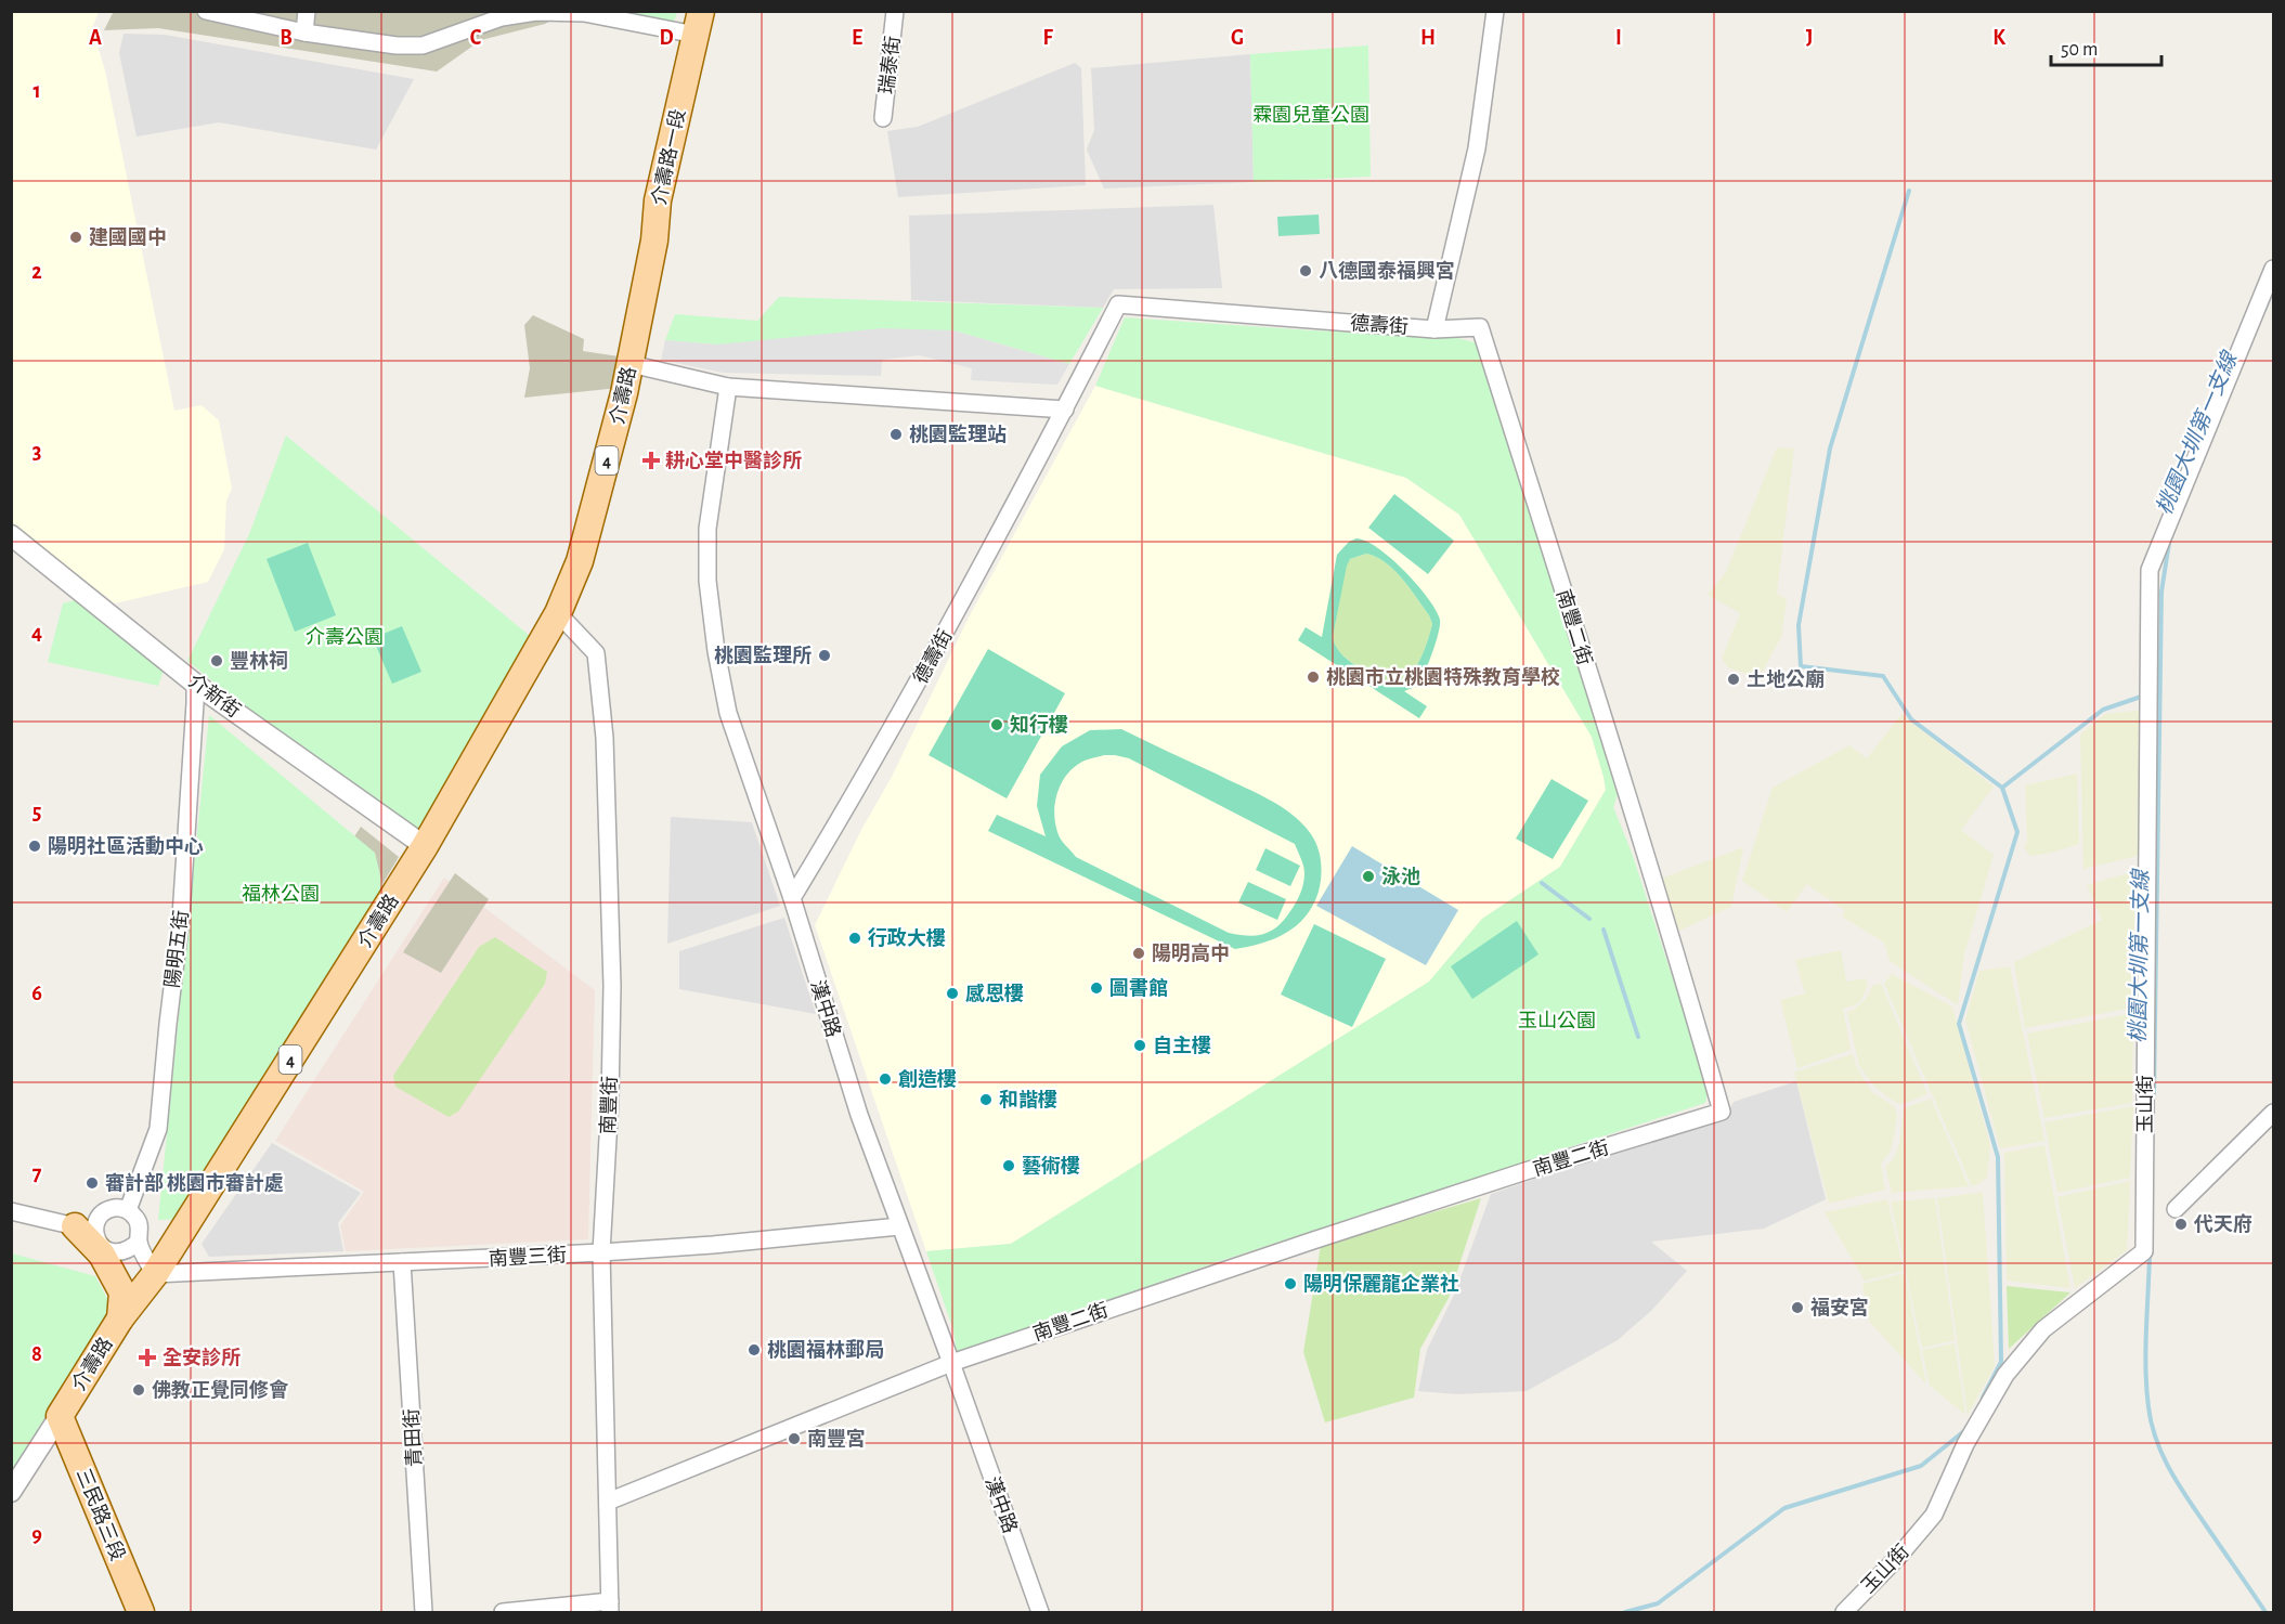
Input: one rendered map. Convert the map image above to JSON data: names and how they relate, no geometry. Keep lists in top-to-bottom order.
{
  "streets": {
    "main road": [
      "介壽路一段",
      "介壽路",
      "4",
      "三民路三段"
    ],
    "street": [
      "瑞泰街",
      "德壽街",
      "南豐二街",
      "介新街",
      "陽明五街",
      "漢中路",
      "玉山街",
      "南豐街",
      "南豐三街",
      "青田街"
    ]
  },
  "crossings": [
    ["介壽路一段", "介壽路"],
    ["德壽街", "南豐二街"],
    ["德壽街", "漢中路"],
    ["介壽路", "介新街"],
    ["介壽路", "南豐街"],
    ["介壽路", "南豐三街"],
    ["介壽路", "三民路三段"],
    ["南豐二街", "漢中路"],
    ["南豐二街", "南豐街"],
    ["介新街", "陽明五街"],
    ["漢中路", "南豐三街"],
    ["南豐街", "南豐三街"],
    ["南豐三街", "青田街"]
  ],
  "water": ["桃園大圳第一支線"],
  "parks": [
    "霖園兒童公園",
    "介壽公園",
    "福林公園",
    "玉山公園"
  ],
  "places": {
    "other": [
      "建國國中",
      "八德國泰福興宮",
      "桃園監理站",
      "桃園監理所",
      "豐林祠",
      "桃園市立桃園特殊教育學校",
      "土地公廟",
      "知行樓",
      "陽明社區活動中心",
      "泳池",
      "行政大樓",
      "陽明高中",
      "圖書館",
      "感恩樓",
      "自主樓",
      "創造樓",
      "和諧樓",
      "藝術樓",
      "審計部 桃園市審計處",
      "代天府",
      "陽明保麗龍企業社",
      "福安宮",
      "桃園福林郵局",
      "佛教正覺同修會",
      "南豐宮"
    ],
    "health": ["耕心堂中醫診所", "全安診所"]
  },
  "scale_bar": "50 m",
  "grid": {
    "columns": [
      "A",
      "B",
      "C",
      "D",
      "E",
      "F",
      "G",
      "H",
      "I",
      "J",
      "K"
    ],
    "rows": [
      "1",
      "2",
      "3",
      "4",
      "5",
      "6",
      "7",
      "8",
      "9"
    ]
  }
}
